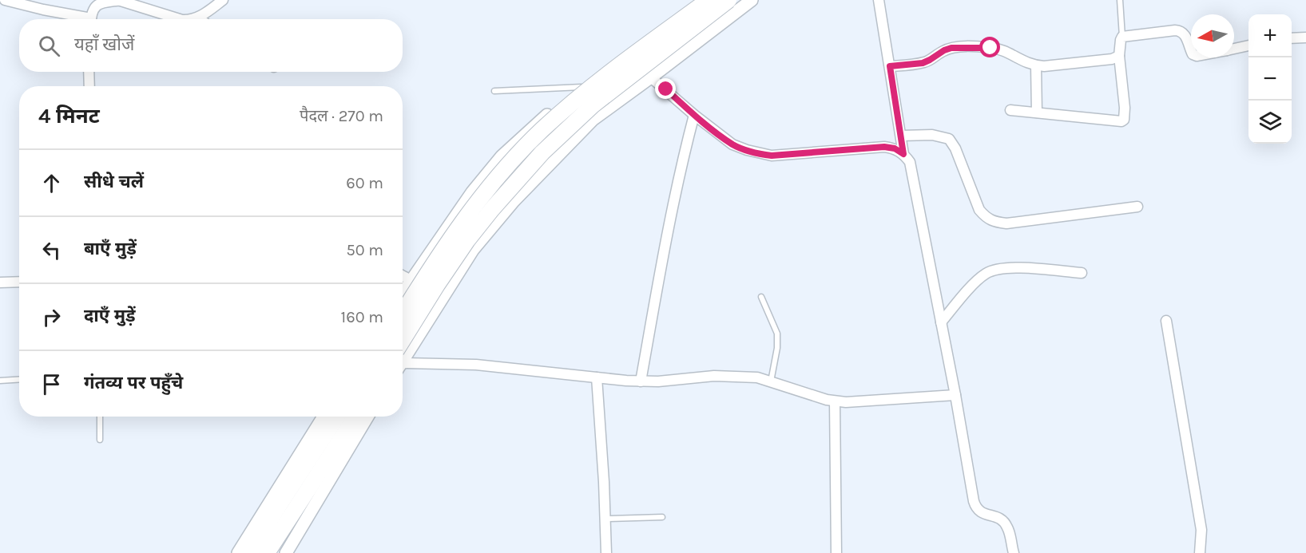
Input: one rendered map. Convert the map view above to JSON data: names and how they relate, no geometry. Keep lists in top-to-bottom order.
{
  "north": "left",
  "page": {
    "map_buttons": ["+", "−"],
    "search": "यहाँ खोजें",
    "heading": ["4 मिनट", "पैदल · 270 m"],
    "list": [
      ["सीधे चलें", "60 m"],
      ["बाएँ मुड़ें", "50 m"],
      ["दाएँ मुड़ें", "160 m"],
      "गंतव्य पर पहुँचे"
    ]
  }
}
